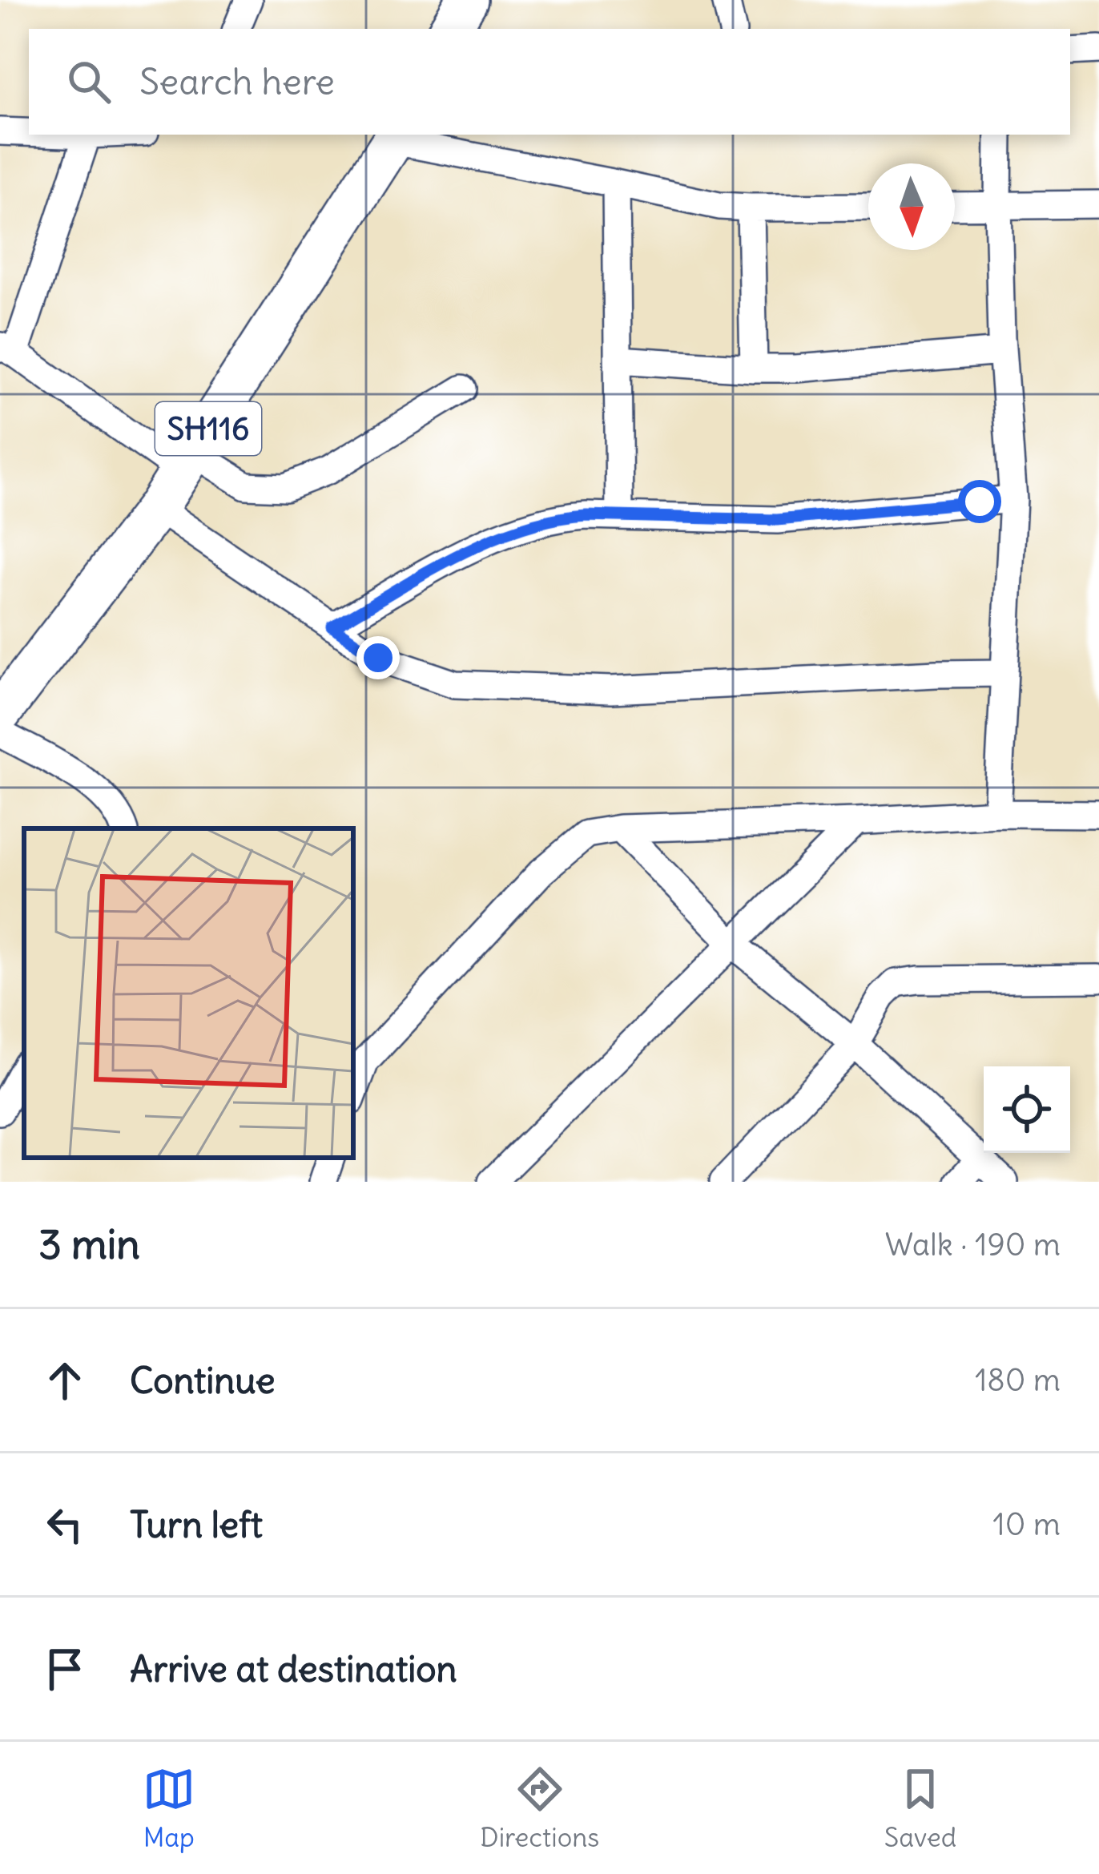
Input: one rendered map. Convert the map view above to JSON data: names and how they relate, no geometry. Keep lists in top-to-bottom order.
{
  "streets": {
    "main road": ["SH116"]
  },
  "north": "bottom",
  "page": {
    "search": "Search here",
    "heading": ["3 min", "Walk · 190 m"],
    "list": [
      ["Continue", "180 m"],
      ["Turn left", "10 m"],
      "Arrive at destination"
    ],
    "nav": ["Map", "Directions", "Saved"]
  }
}
